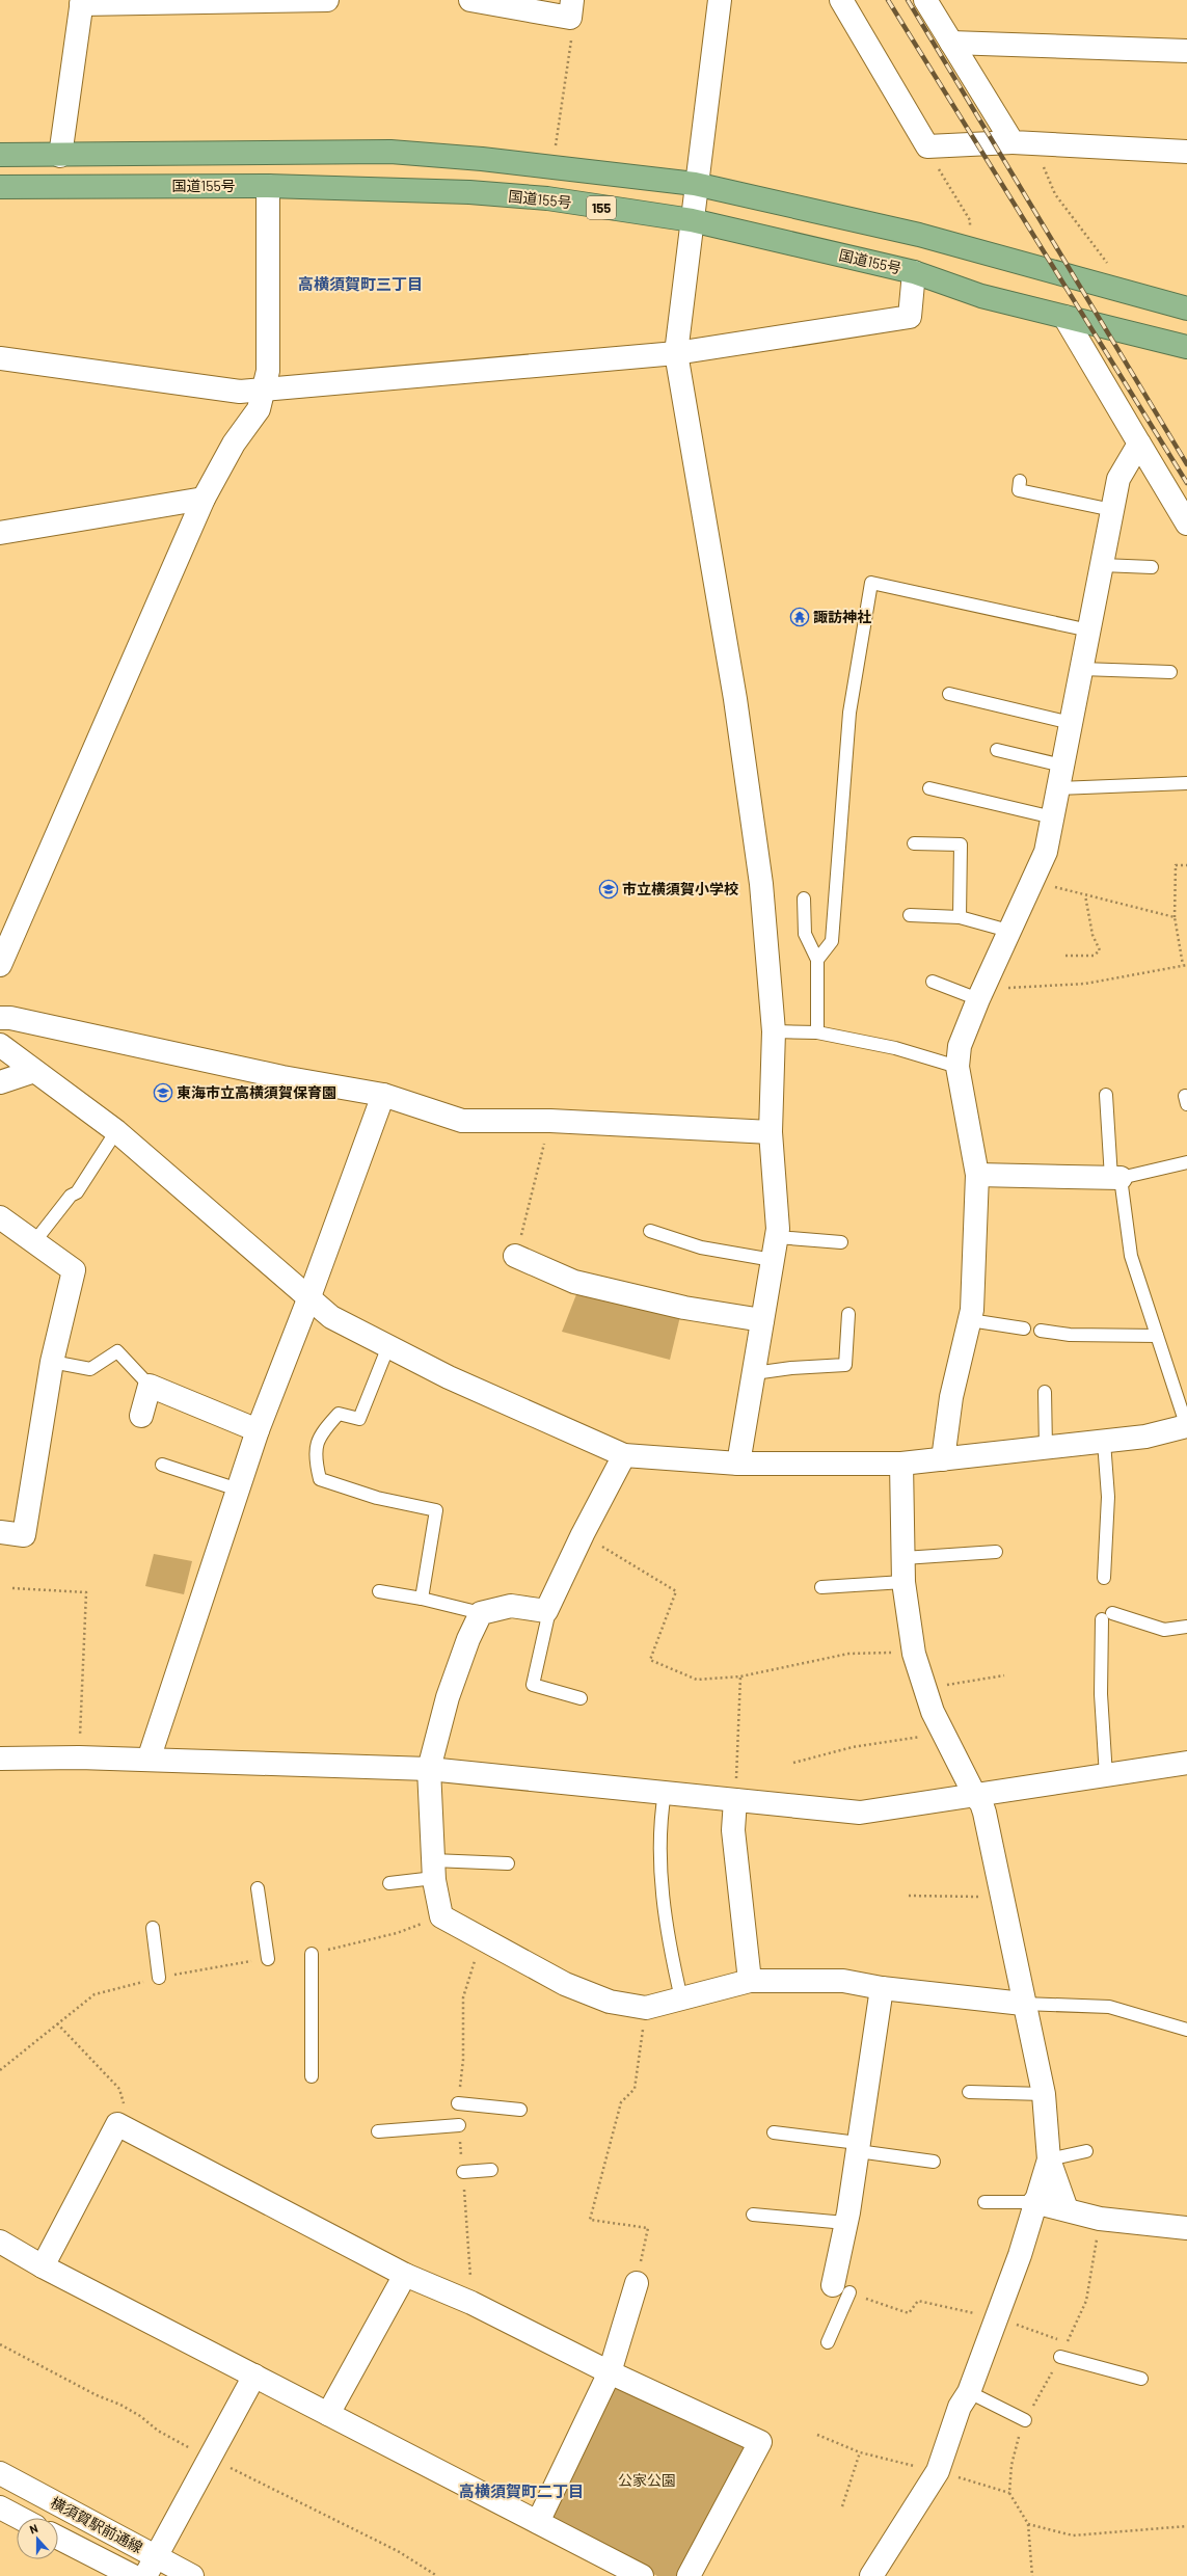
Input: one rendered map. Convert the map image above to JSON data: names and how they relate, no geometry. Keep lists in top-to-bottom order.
{
  "streets": {
    "highway": ["国道155号", "155"],
    "street": ["横須賀駅前通線"]
  },
  "districts": ["高横須賀町三丁目", "高横須賀町二丁目"],
  "parks": ["公家公園"],
  "places": {
    "temple": ["諏訪神社"],
    "school or university": ["市立横須賀小学校", "東海市立高横須賀保育園"]
  },
  "north": "top"
}
